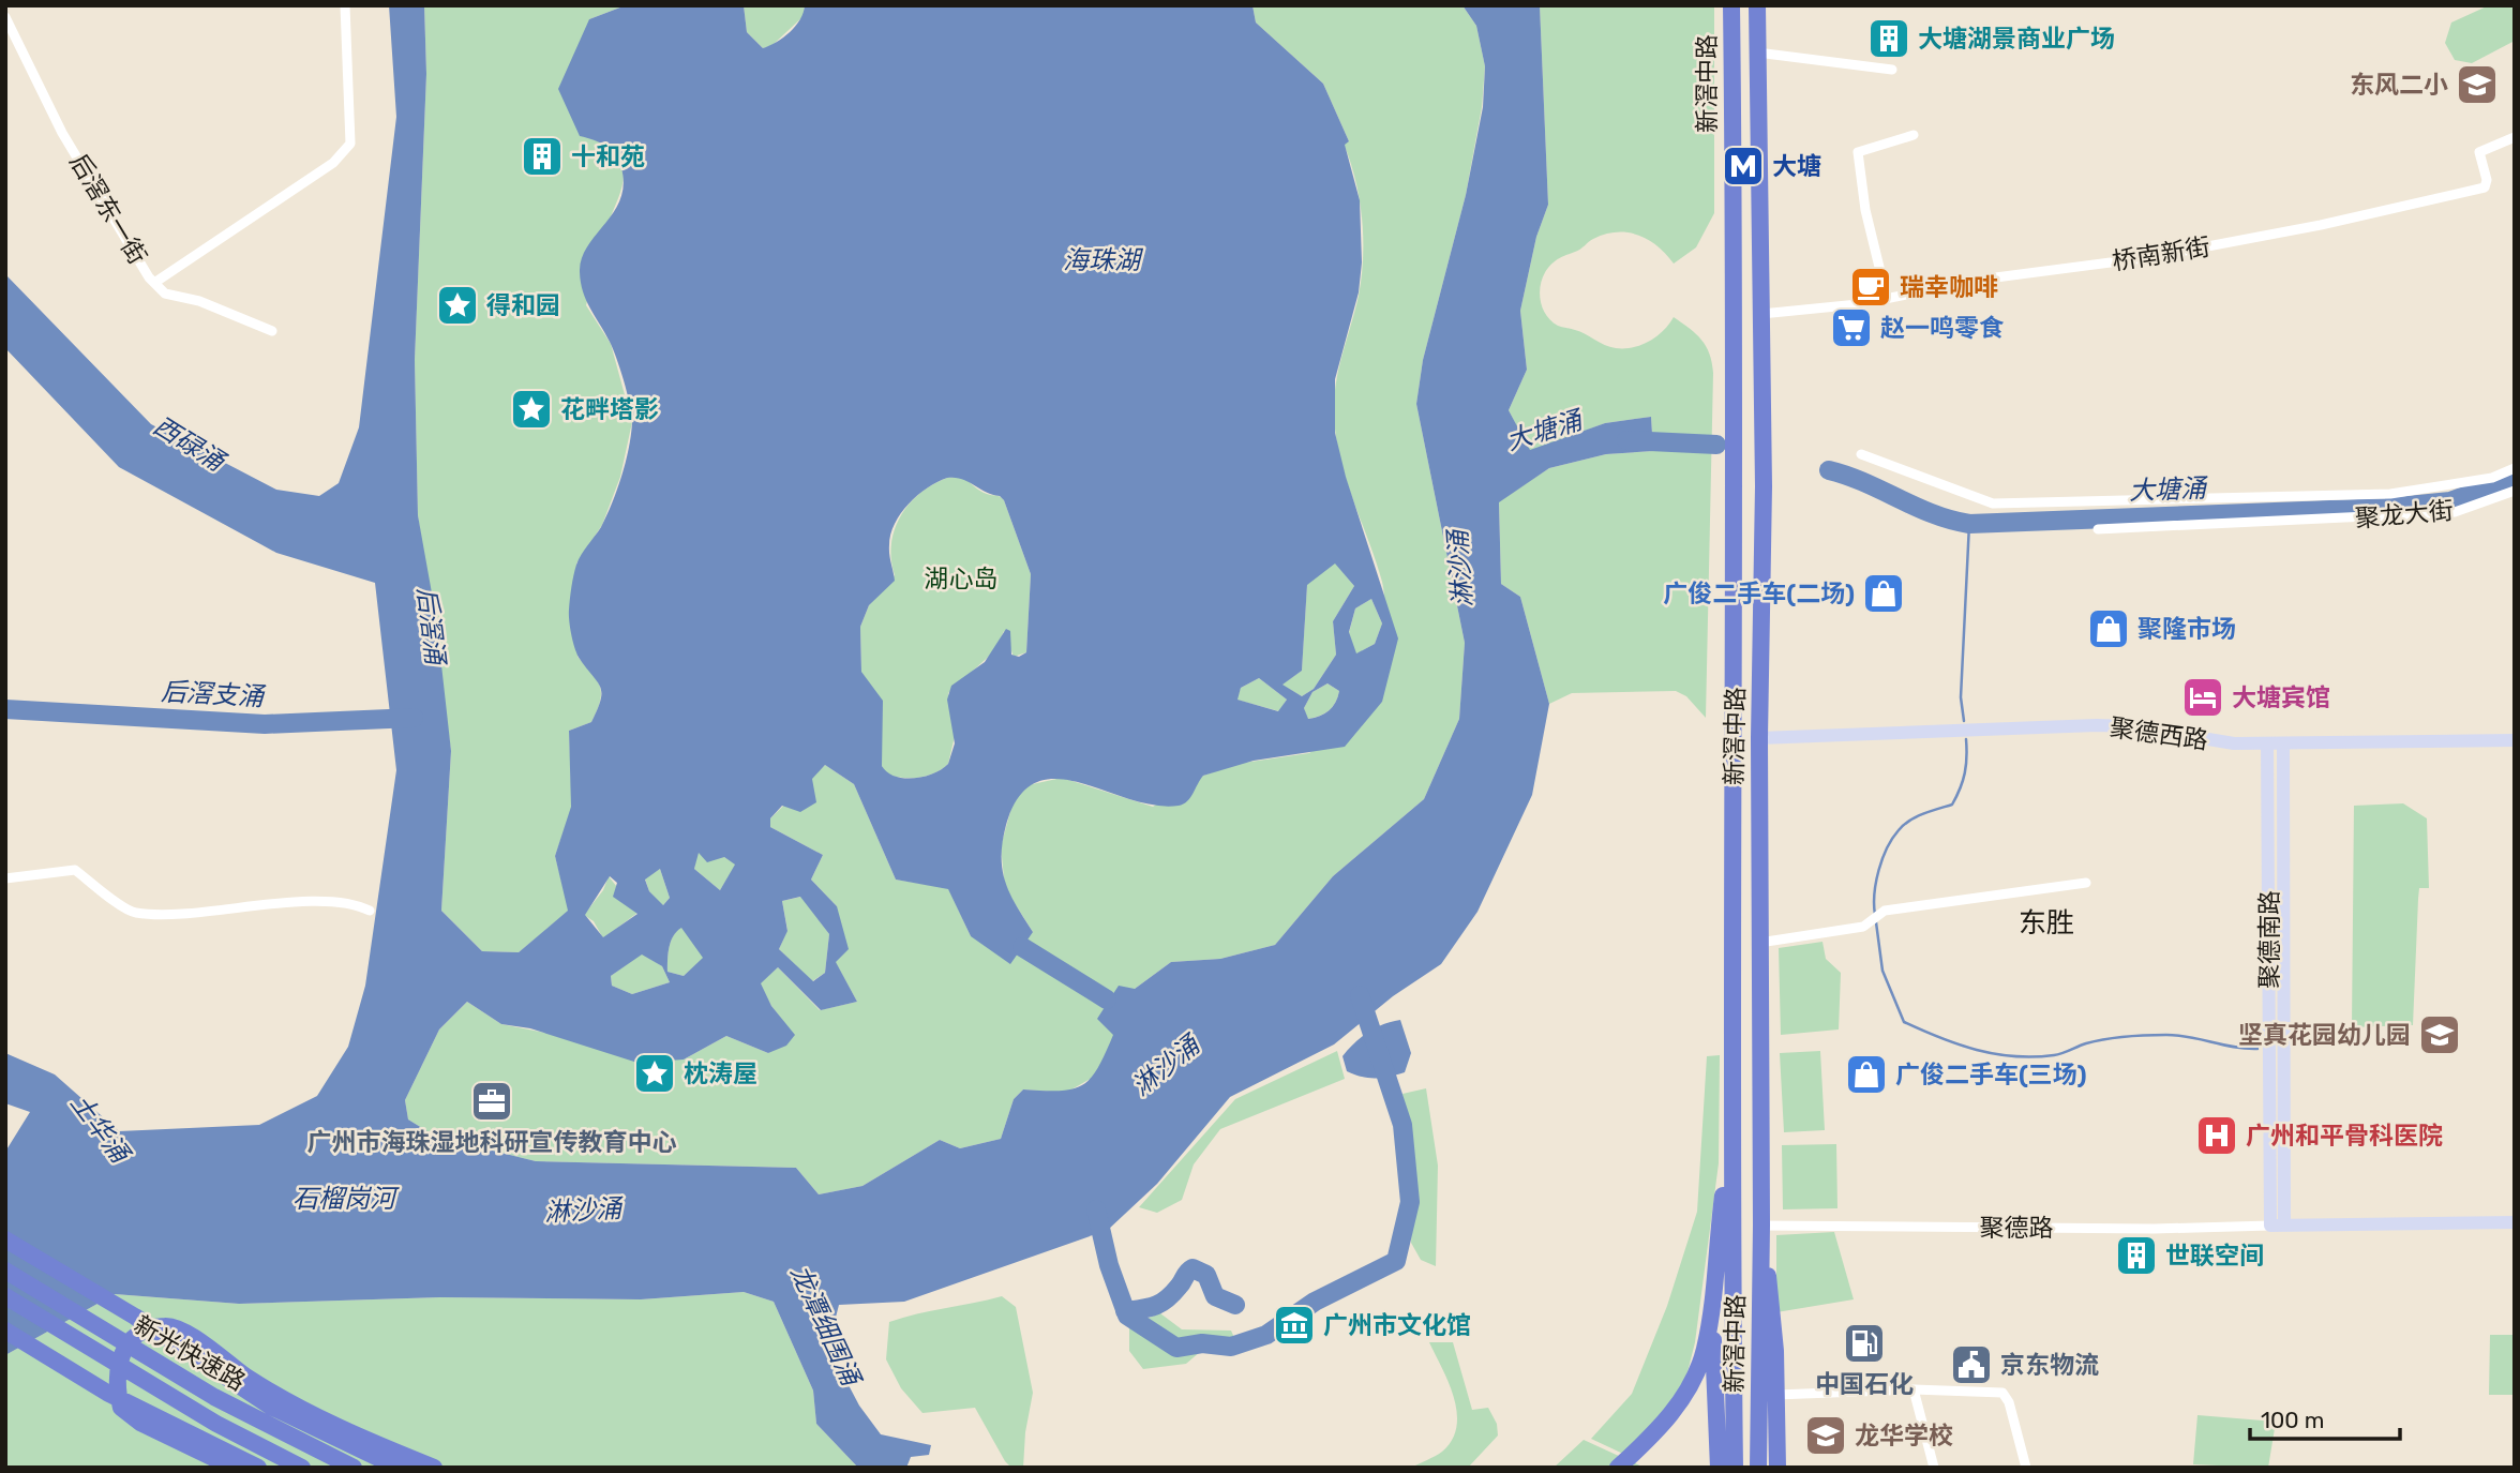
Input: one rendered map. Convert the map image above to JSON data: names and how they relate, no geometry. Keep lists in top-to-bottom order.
{
  "streets": {
    "highway": ["新滘中路", "新光快速路"],
    "street": [
      "后滘东一街",
      "桥南新街",
      "聚龙大街",
      "聚德西路",
      "聚德南路",
      "聚德路"
    ]
  },
  "crossings": [
    ["新滘中路", "桥南新街"],
    ["新滘中路", "聚德西路"],
    ["新滘中路", "聚德路"],
    ["聚德西路", "聚德南路"],
    ["聚德南路", "聚德路"]
  ],
  "districts": ["东胜"],
  "water": [
    "海珠湖",
    "大塘涌",
    "西碌涌",
    "淋沙涌",
    "后滘涌",
    "后滘支涌",
    "土华涌",
    "石榴岗河",
    "龙潭细围涌"
  ],
  "parks": ["湖心岛"],
  "places": {
    "building": ["大塘湖景商业广场", "十和苑", "世联空间"],
    "school or university": ["东风二小", "坚真花园幼儿园", "龙华学校"],
    "metro station": ["大塘"],
    "cafe": ["瑞幸咖啡"],
    "place": ["得和园", "花畔塔影", "枕涛屋"],
    "supermarket": ["赵一鸣零食"],
    "shop": ["广俊二手车(二场)", "聚隆市场", "广俊二手车(三场)"],
    "hotel": ["大塘宾馆"],
    "office": ["广州市海珠湿地科研宣传教育中心"],
    "hospital": ["广州和平骨科医院"],
    "museum": ["广州市文化馆"],
    "fuel station": ["中国石化"],
    "public building": ["京东物流"]
  },
  "scale_bar": "100 m"
}
